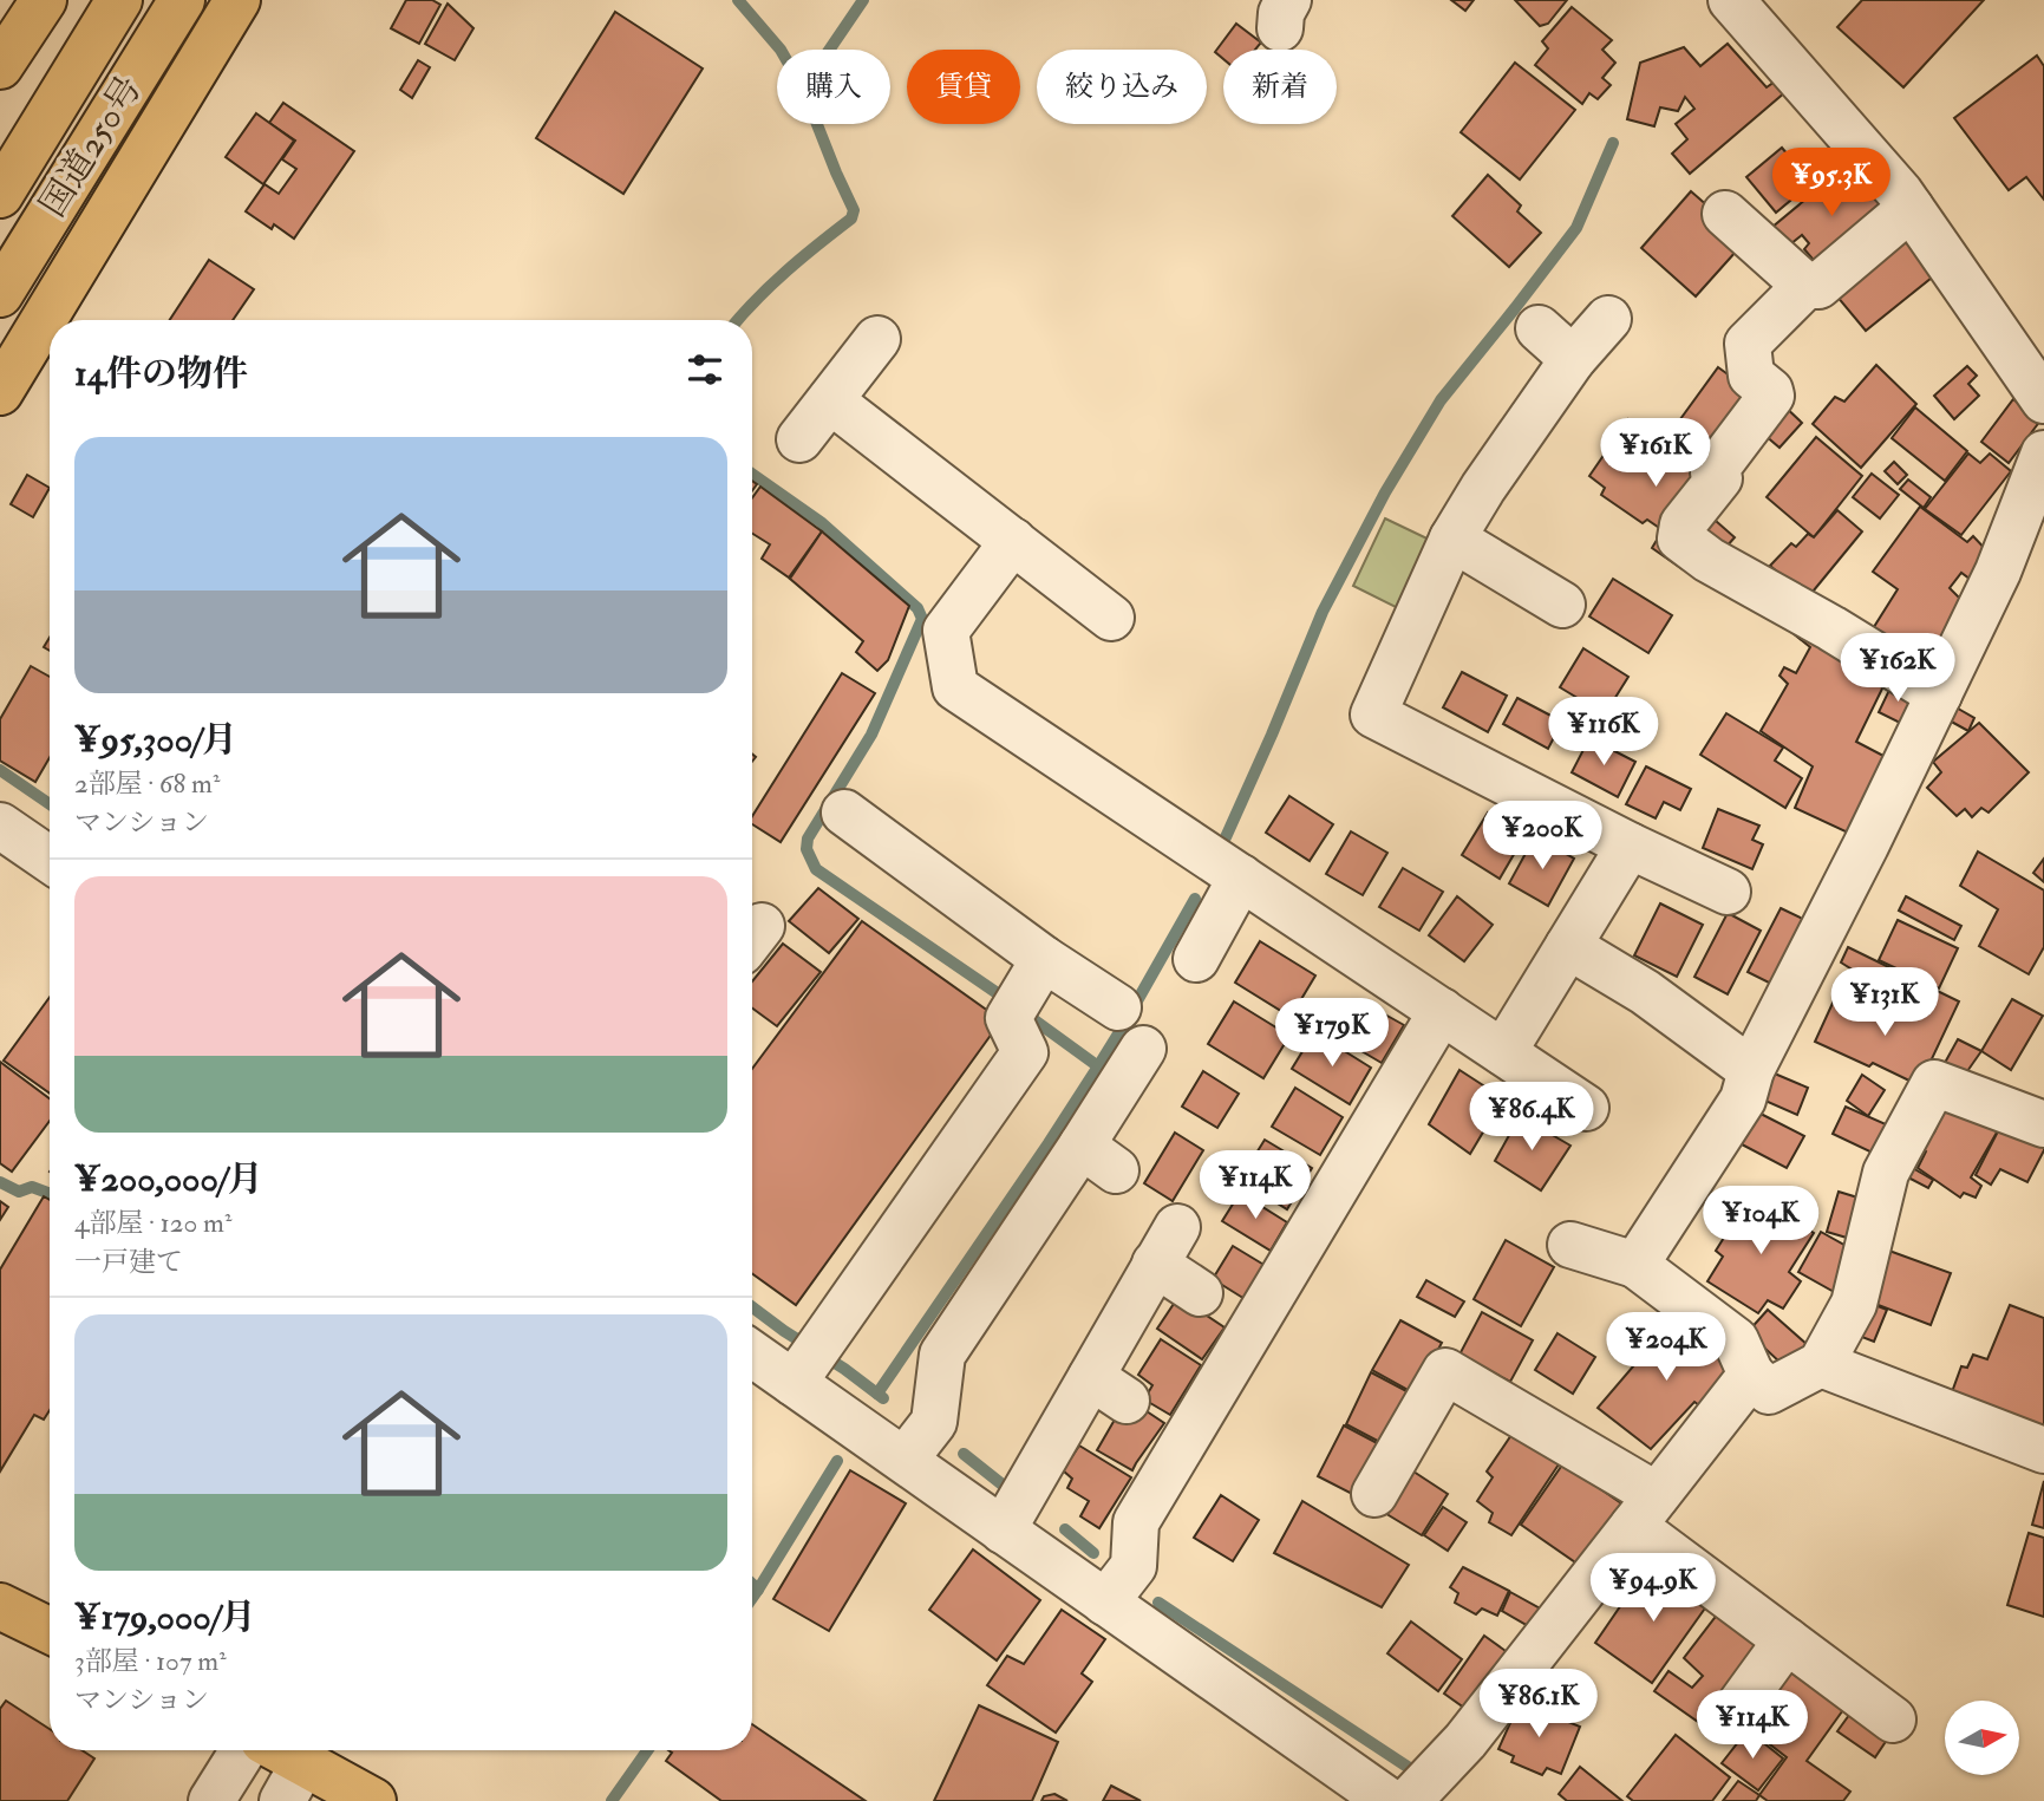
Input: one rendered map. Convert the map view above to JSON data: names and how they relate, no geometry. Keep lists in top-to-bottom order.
{
  "streets": {
    "main road": ["国道250号"]
  },
  "north": "right",
  "page": {
    "chip": [
      "購入",
      "賃貸",
      "絞り込み",
      "新着"
    ],
    "price": [
      "¥95.3K",
      "¥161K",
      "¥162K",
      "¥116K",
      "¥200K",
      "¥131K",
      "¥179K",
      "¥86.4K",
      "¥114K",
      "¥104K",
      "¥204K",
      "¥94.9K",
      "¥86.1K",
      "¥114K"
    ],
    "heading": "14件の物件",
    "list": [
      {
        "name": "¥95,300/月",
        "note": "2部屋 · 68 m² · マンション"
      },
      {
        "name": "¥200,000/月",
        "note": "4部屋 · 120 m² · 一戸建て"
      },
      {
        "name": "¥179,000/月",
        "note": "3部屋 · 107 m² · マンション"
      }
    ]
  }
}
